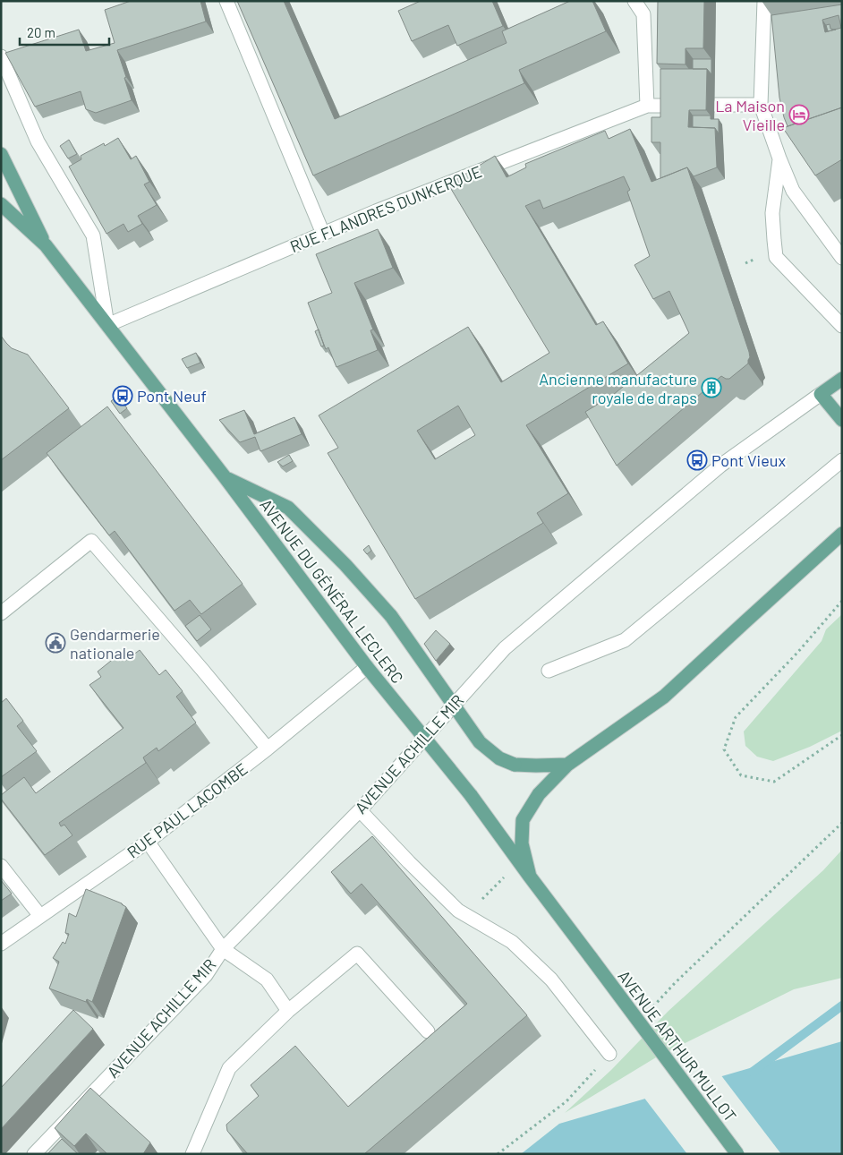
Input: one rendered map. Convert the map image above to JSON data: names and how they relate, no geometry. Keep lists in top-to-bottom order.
{
  "streets": {
    "main road": ["AVENUE DU GÉNÉRAL LECLERC", "AVENUE ARTHUR MULLOT"],
    "street": ["RUE FLANDRES DUNKERQUE", "AVENUE ACHILLE MIR", "RUE PAUL LACOMBE"]
  },
  "crossings": [
    ["RUE FLANDRES DUNKERQUE", "AVENUE DU GÉNÉRAL LECLERC"],
    ["AVENUE DU GÉNÉRAL LECLERC", "RUE PAUL LACOMBE"],
    ["AVENUE DU GÉNÉRAL LECLERC", "AVENUE ARTHUR MULLOT"]
  ],
  "places": {
    "hotel": ["La Maison Vieille"],
    "building": ["Ancienne manufacture royale de draps"],
    "bus stop": ["Pont Neuf", "Pont Vieux"],
    "public building": ["Gendarmerie nationale"]
  },
  "scale_bar": "20 m"
}
